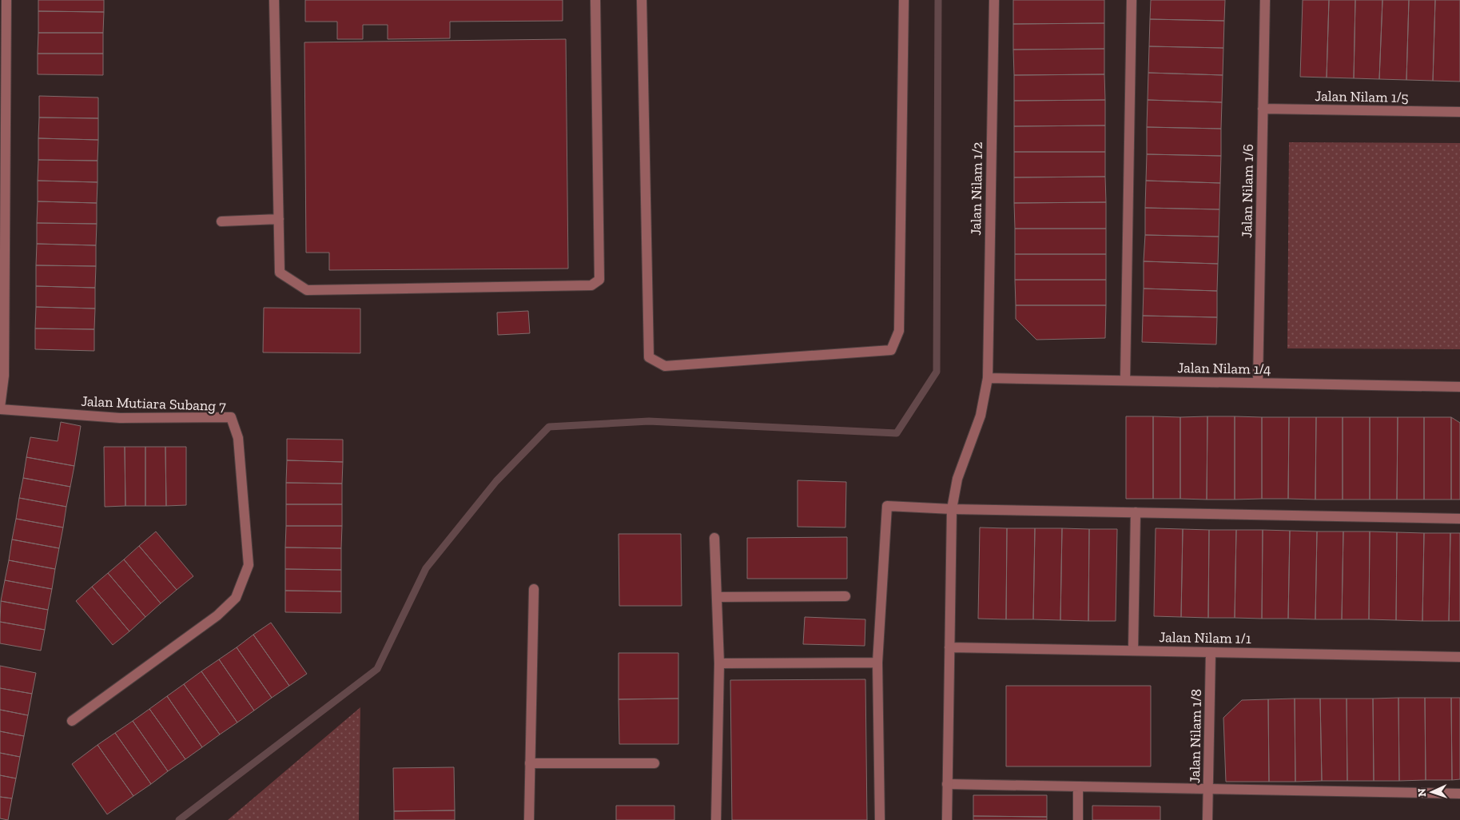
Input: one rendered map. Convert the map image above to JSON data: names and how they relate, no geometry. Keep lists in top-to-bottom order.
{
  "streets": {
    "street": [
      "Jalan Nilam 1/5",
      "Jalan Nilam 1/2",
      "Jalan Nilam 1/6",
      "Jalan Nilam 1/4",
      "Jalan Mutiara Subang 7",
      "Jalan Nilam 1/1",
      "Jalan Nilam 1/8"
    ]
  },
  "crossings": [
    ["Jalan Nilam 1/5", "Jalan Nilam 1/6"],
    ["Jalan Nilam 1/2", "Jalan Nilam 1/4"],
    ["Jalan Nilam 1/2", "Jalan Nilam 1/1"],
    ["Jalan Nilam 1/6", "Jalan Nilam 1/4"],
    ["Jalan Nilam 1/1", "Jalan Nilam 1/8"]
  ],
  "north": "left"
}
